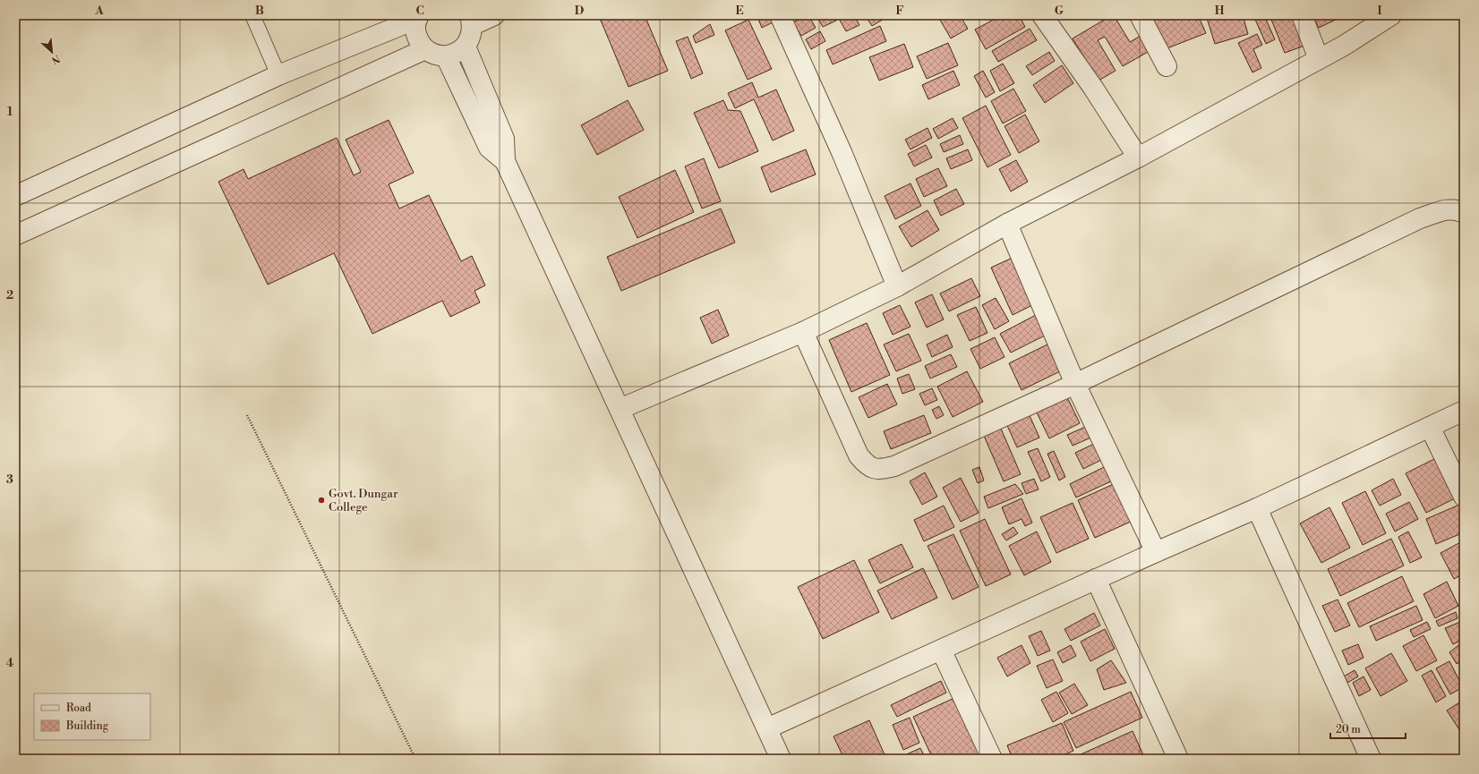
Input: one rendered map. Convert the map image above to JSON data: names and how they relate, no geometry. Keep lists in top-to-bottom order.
{
  "places": ["Govt. Dungar College"],
  "legend": ["Road", "Building"],
  "scale_bar": "20 m",
  "north": "bottom right",
  "grid": {
    "columns": [
      "A",
      "B",
      "C",
      "D",
      "E",
      "F",
      "G",
      "H",
      "I"
    ],
    "rows": [
      "1",
      "2",
      "3",
      "4"
    ]
  }
}
